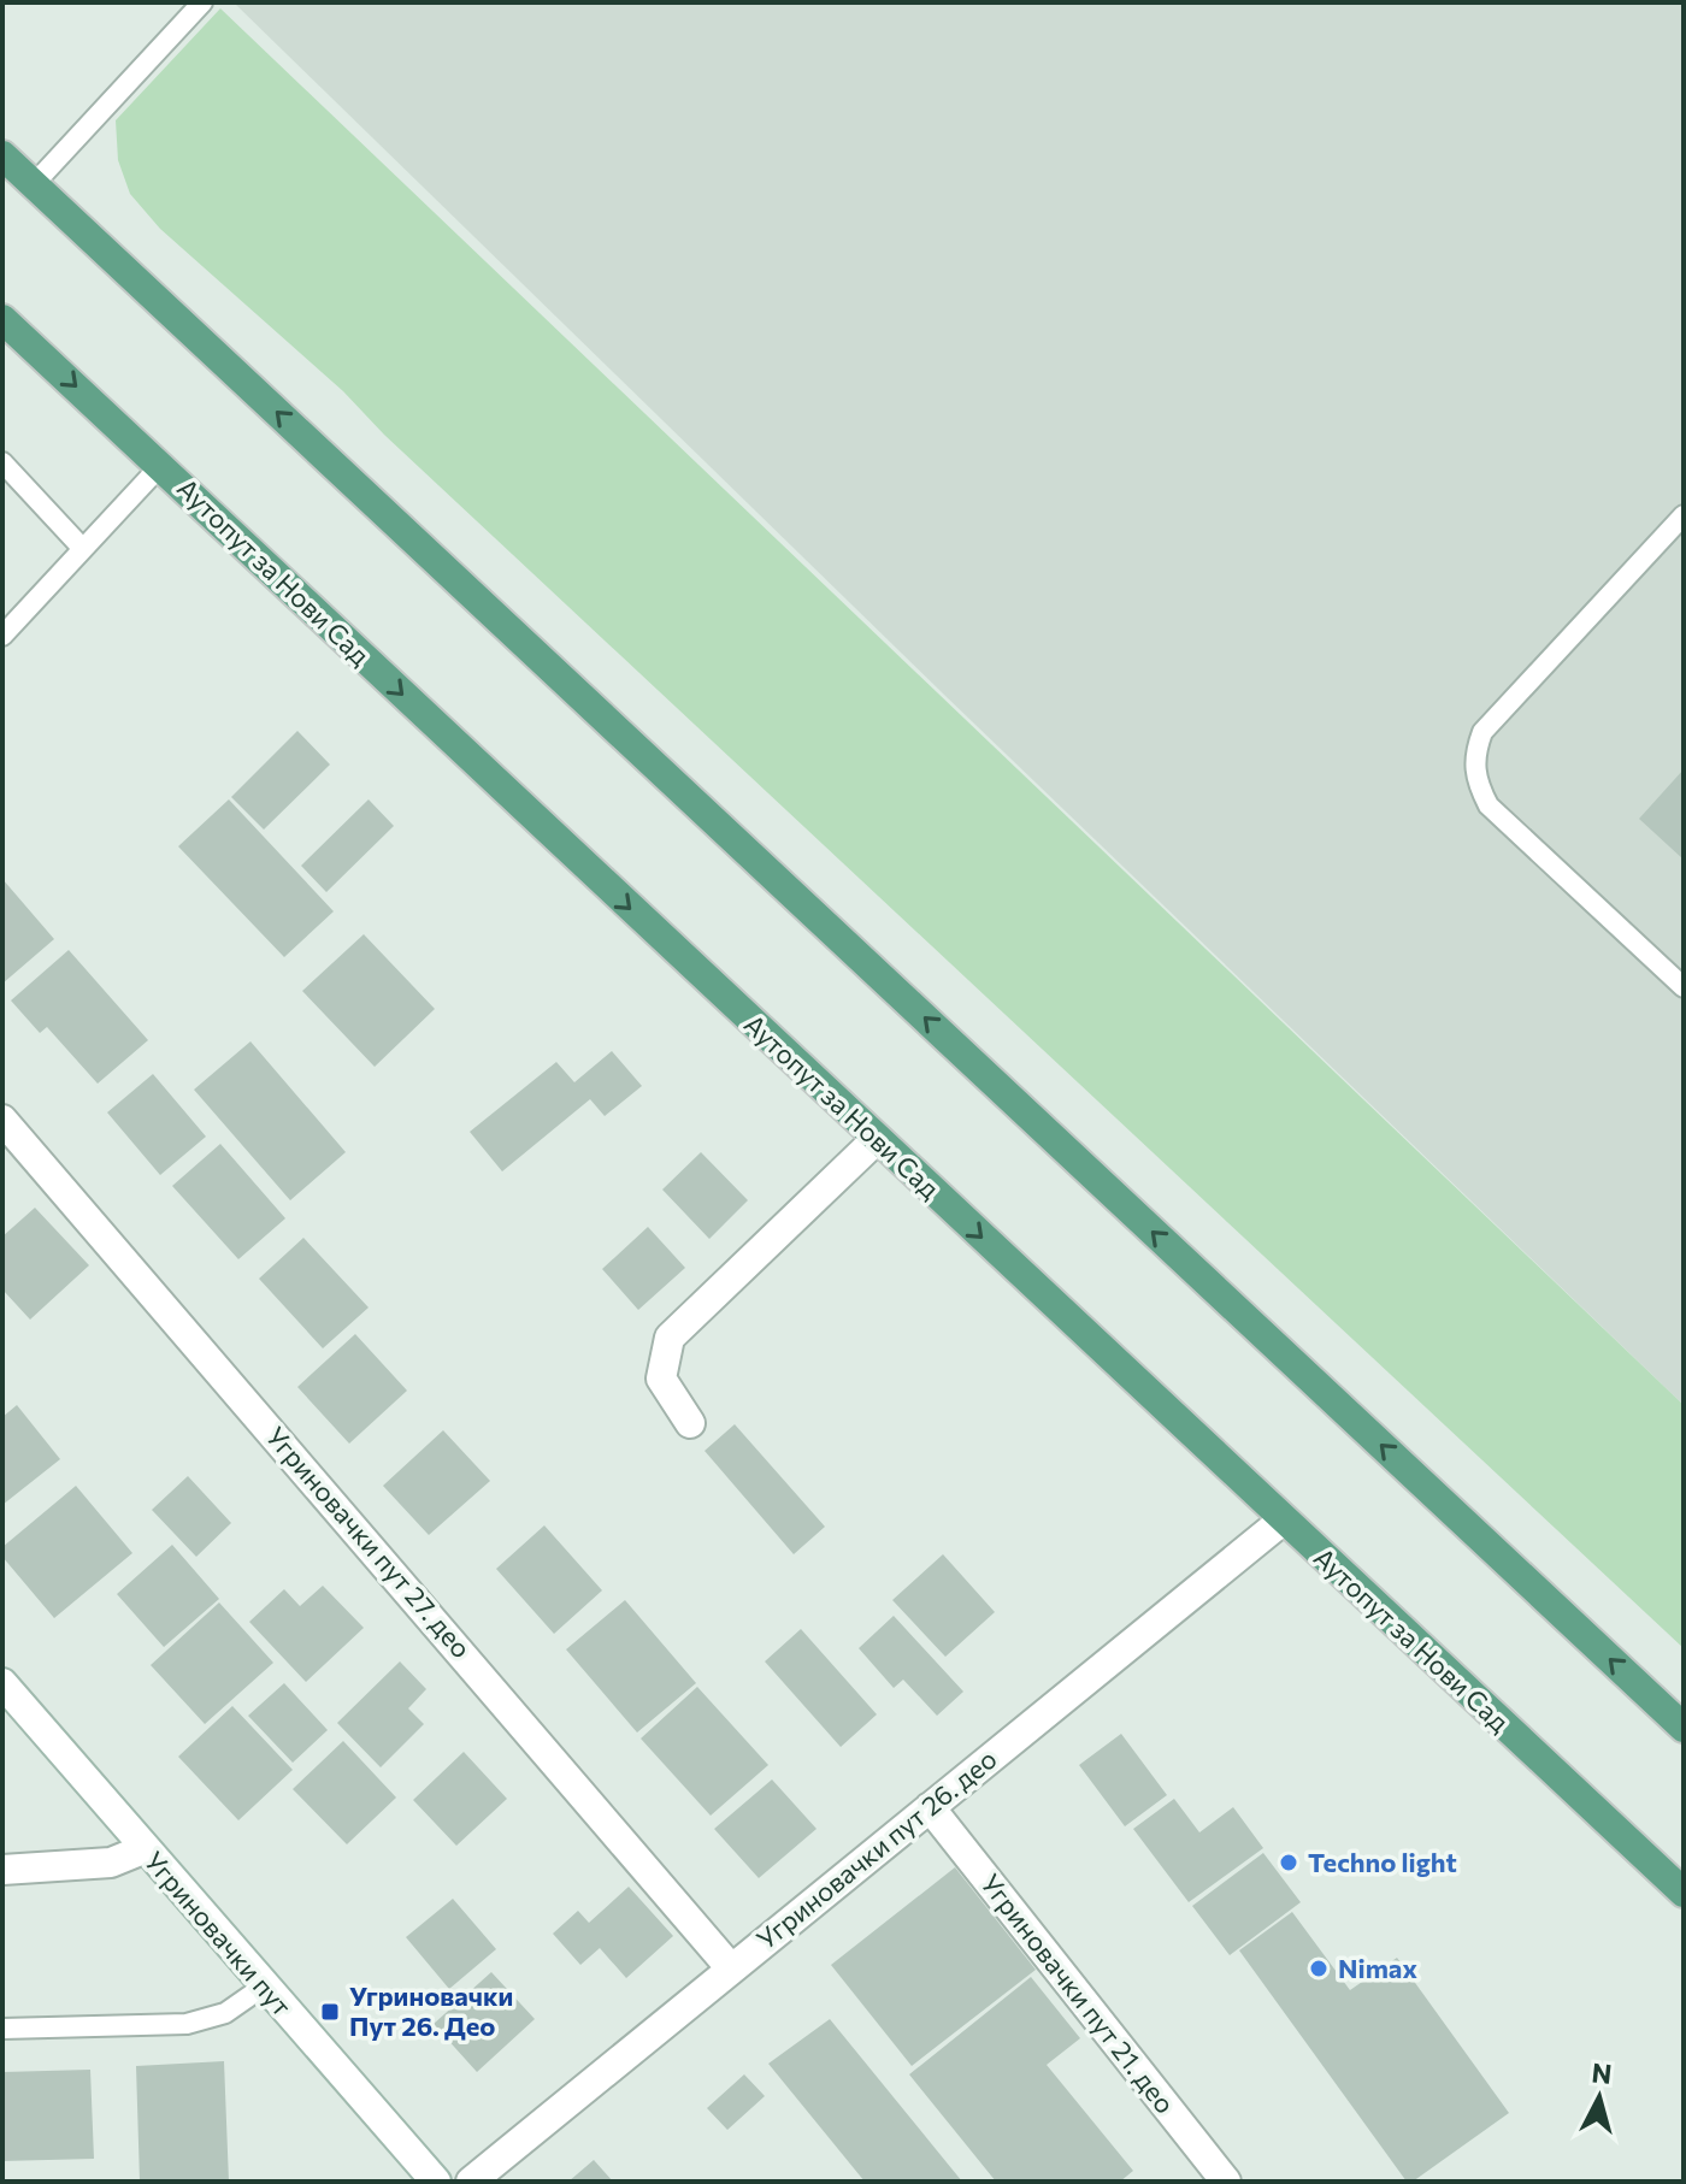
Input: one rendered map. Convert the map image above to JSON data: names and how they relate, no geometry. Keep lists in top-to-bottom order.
{
  "streets": {
    "main road": ["Аутопут за Нови Сад"],
    "street": [
      "Угриновачки пут 27. део",
      "Угриновачки пут 26. део",
      "Угриновачки пут",
      "Угриновачки пут 21. део"
    ]
  },
  "crossings": [
    ["Аутопут за Нови Сад", "Угриновачки пут 26. део"],
    ["Угриновачки пут 27. део", "Угриновачки пут 26. део"],
    ["Угриновачки пут 26. део", "Угриновачки пут 21. део"]
  ],
  "places": {
    "other": ["Techno light", "Nimax"],
    "transit": ["Угриновачки Пут 26. Део"]
  },
  "north": "top"
}
